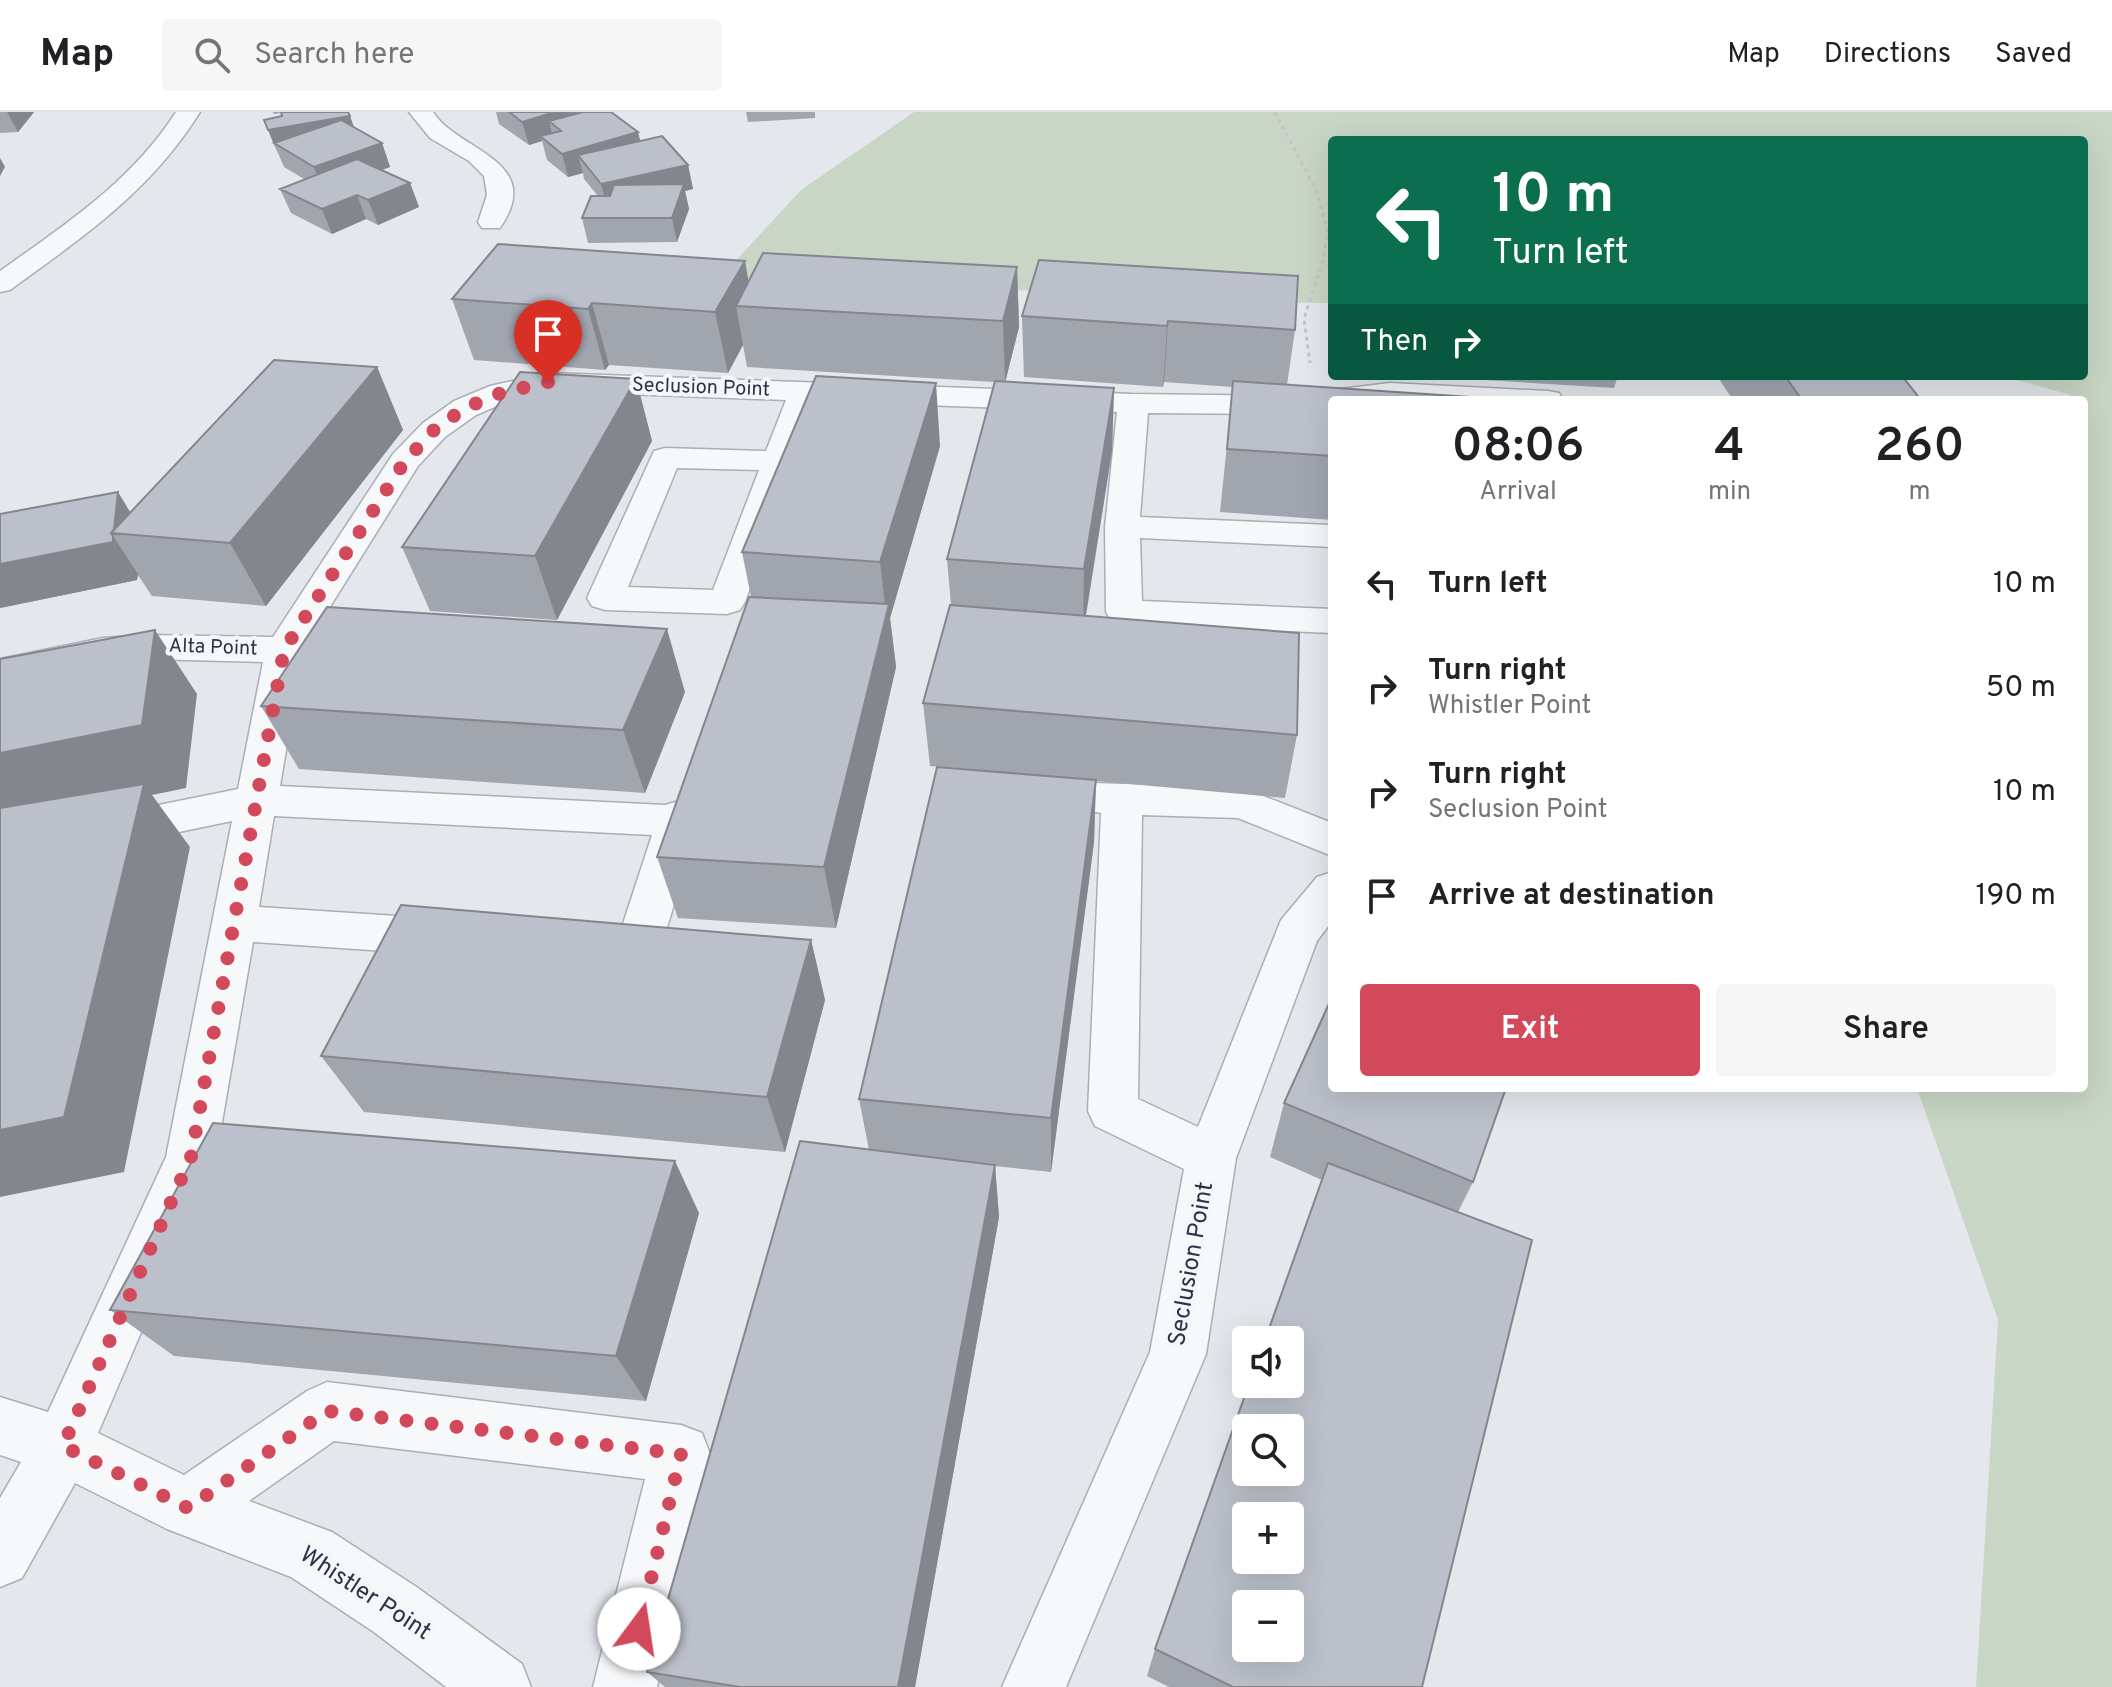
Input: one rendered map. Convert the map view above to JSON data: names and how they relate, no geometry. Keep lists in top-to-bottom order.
{
  "streets": {
    "street": ["Seclusion Point", "Alta Point", "Whistler Point"]
  },
  "crossings": [
    ["Seclusion Point", "Alta Point"],
    ["Seclusion Point", "Whistler Point"]
  ],
  "page": {
    "header": "Map",
    "search": "Search here",
    "nav": ["Map", "Directions", "Saved"],
    "turn": ["10 m", "Turn left"],
    "then": "Then",
    "eta": [
      "08:06",
      "Arrival",
      "4",
      "min",
      "260",
      "m"
    ],
    "list": [
      {
        "name": "Turn left",
        "value": "10 m"
      },
      {
        "name": "Turn right",
        "note": "Whistler Point",
        "value": "50 m"
      },
      {
        "name": "Turn right",
        "note": "Seclusion Point",
        "value": "10 m"
      },
      {
        "name": "Arrive at destination",
        "value": "190 m"
      }
    ],
    "buttons": ["Exit", "Share"],
    "map_buttons": ["+", "−"]
  }
}
